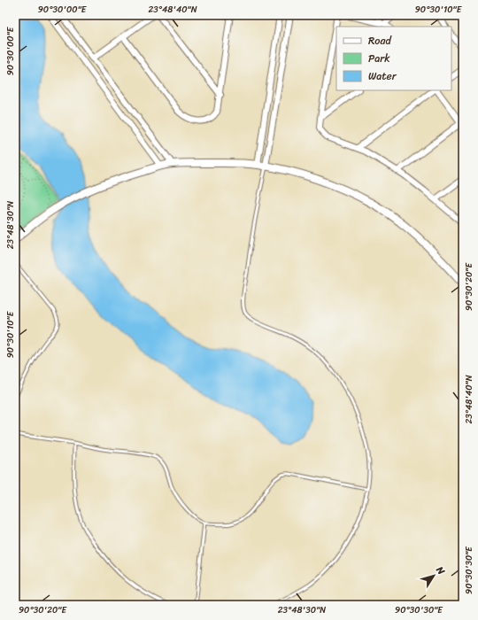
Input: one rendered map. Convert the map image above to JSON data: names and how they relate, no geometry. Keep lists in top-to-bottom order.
{
  "legend": ["Road", "Park", "Water"],
  "north": "top right",
  "coordinates": [
    "90°30'00\"E",
    "23°48'40\"N",
    "90°30'10\"E",
    "23°48'30\"N",
    "90°30'20\"E",
    "90°30'30\"E"
  ]
}
